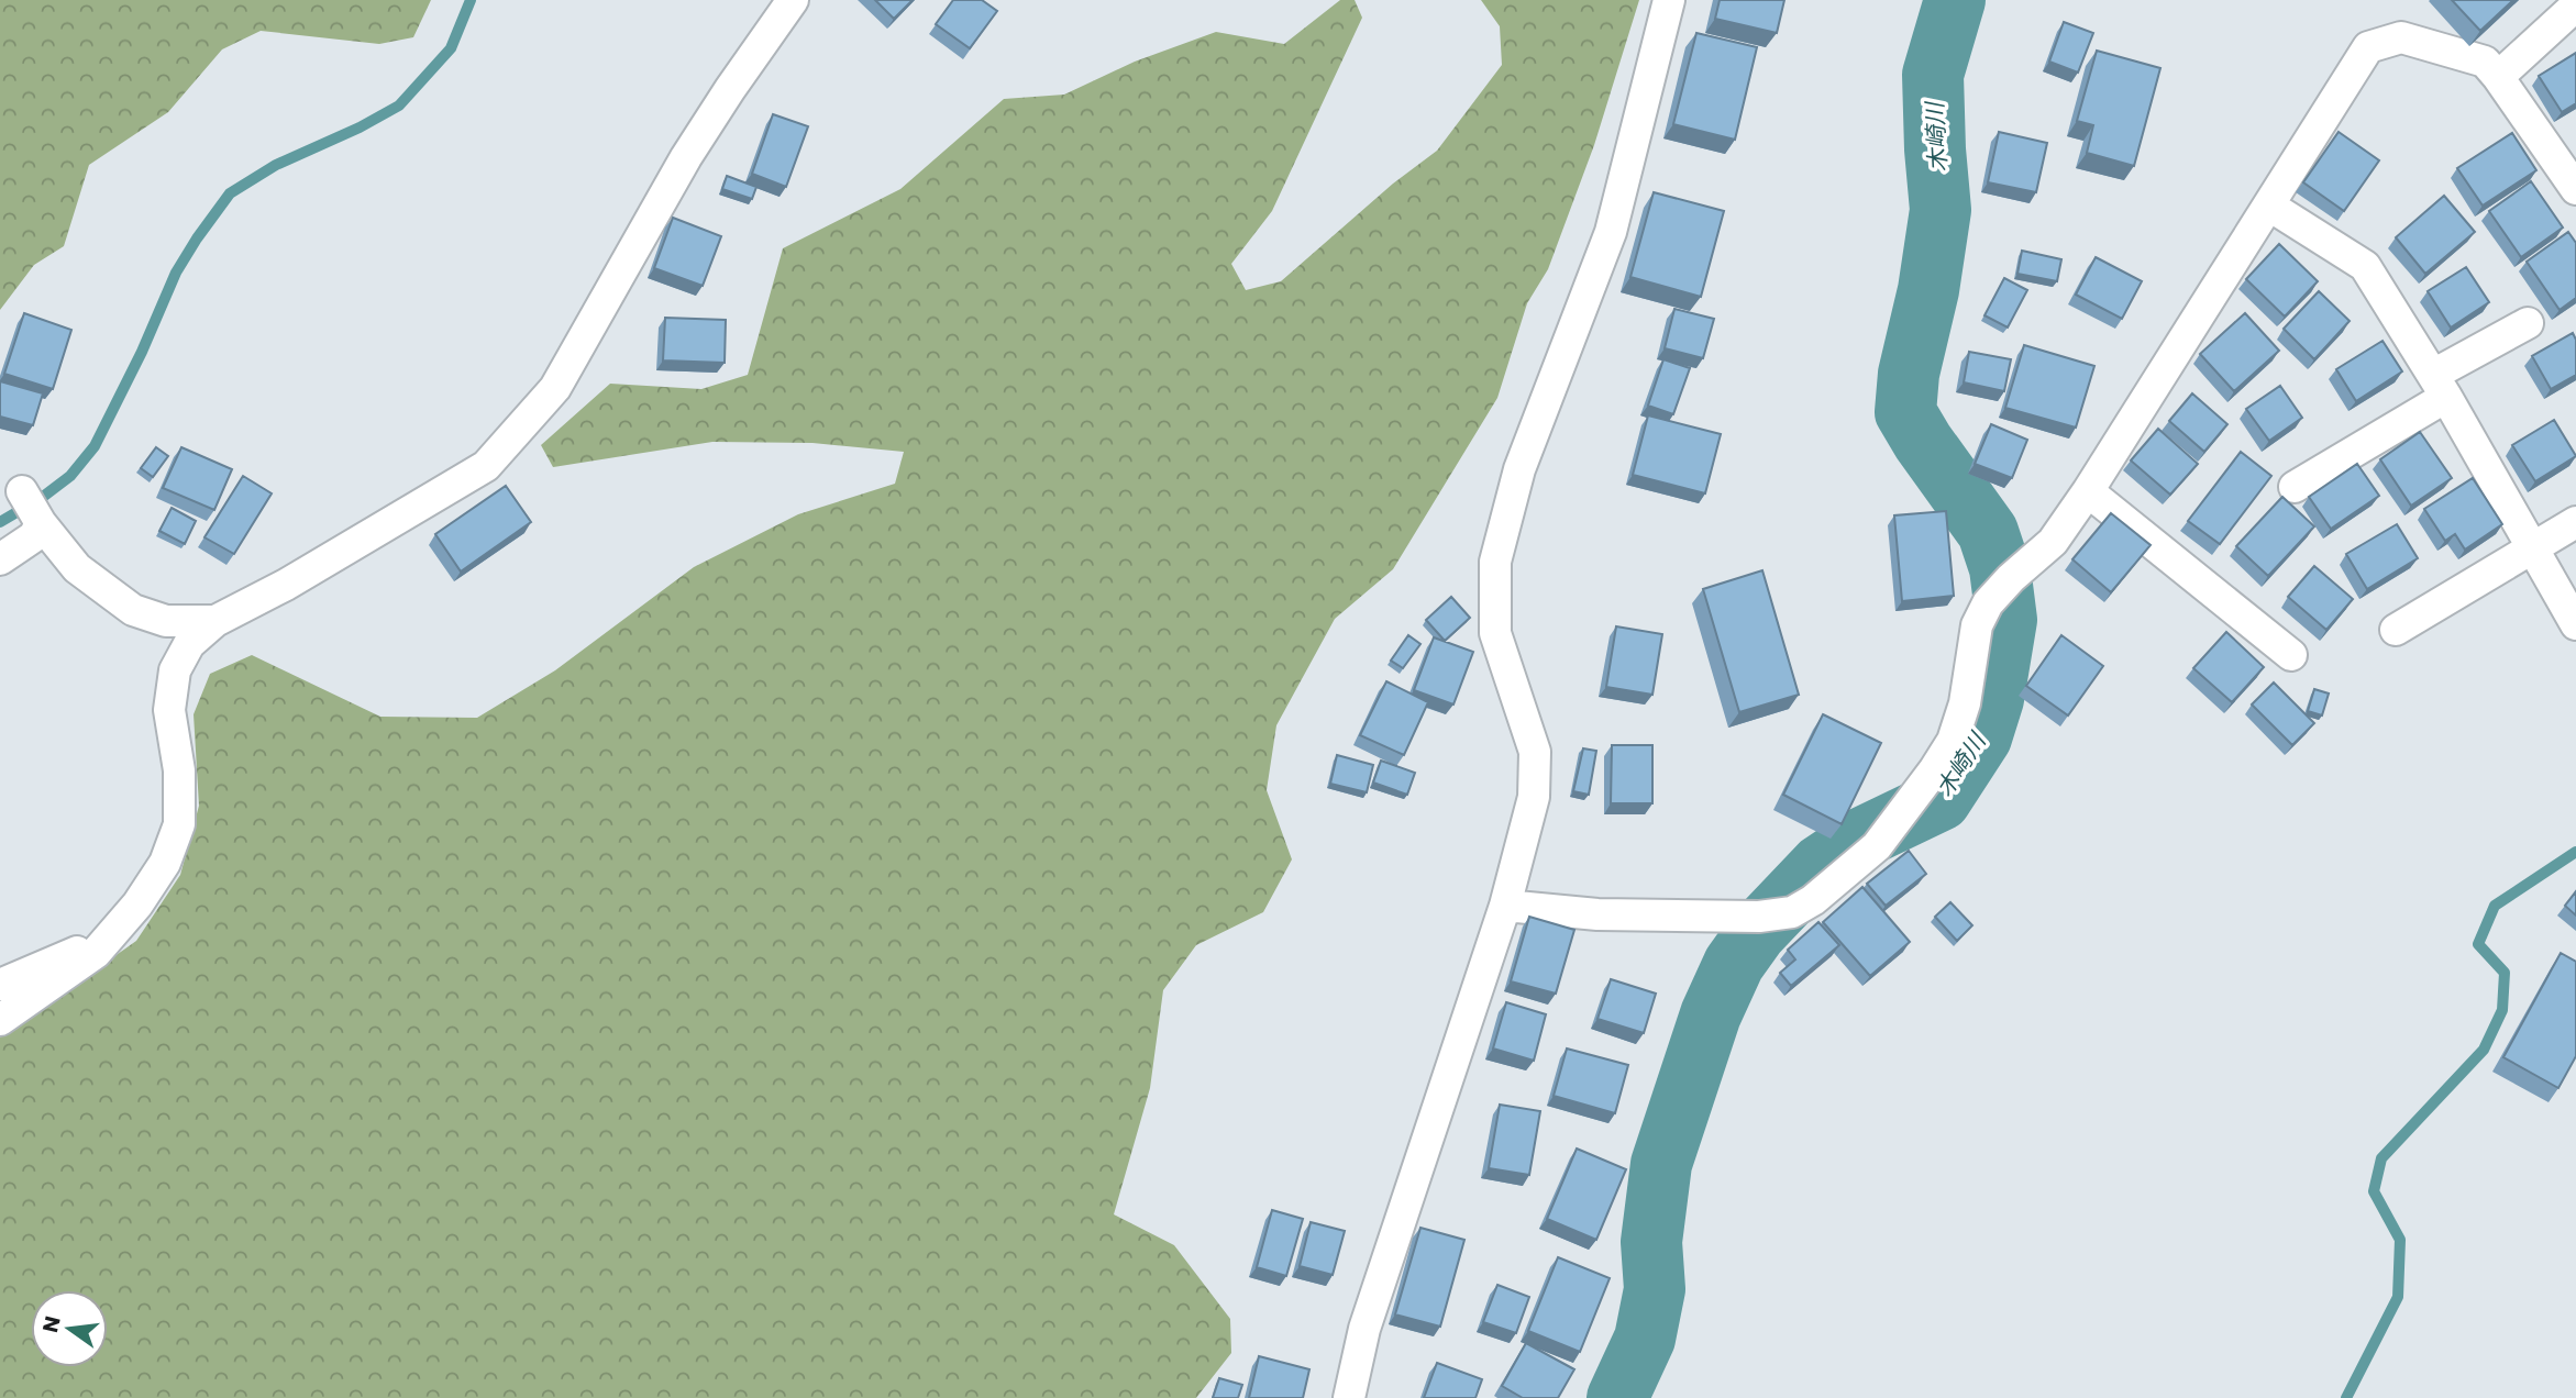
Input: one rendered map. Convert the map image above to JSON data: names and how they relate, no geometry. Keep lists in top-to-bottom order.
{
  "water": ["木崎川"],
  "north": "left"
}
